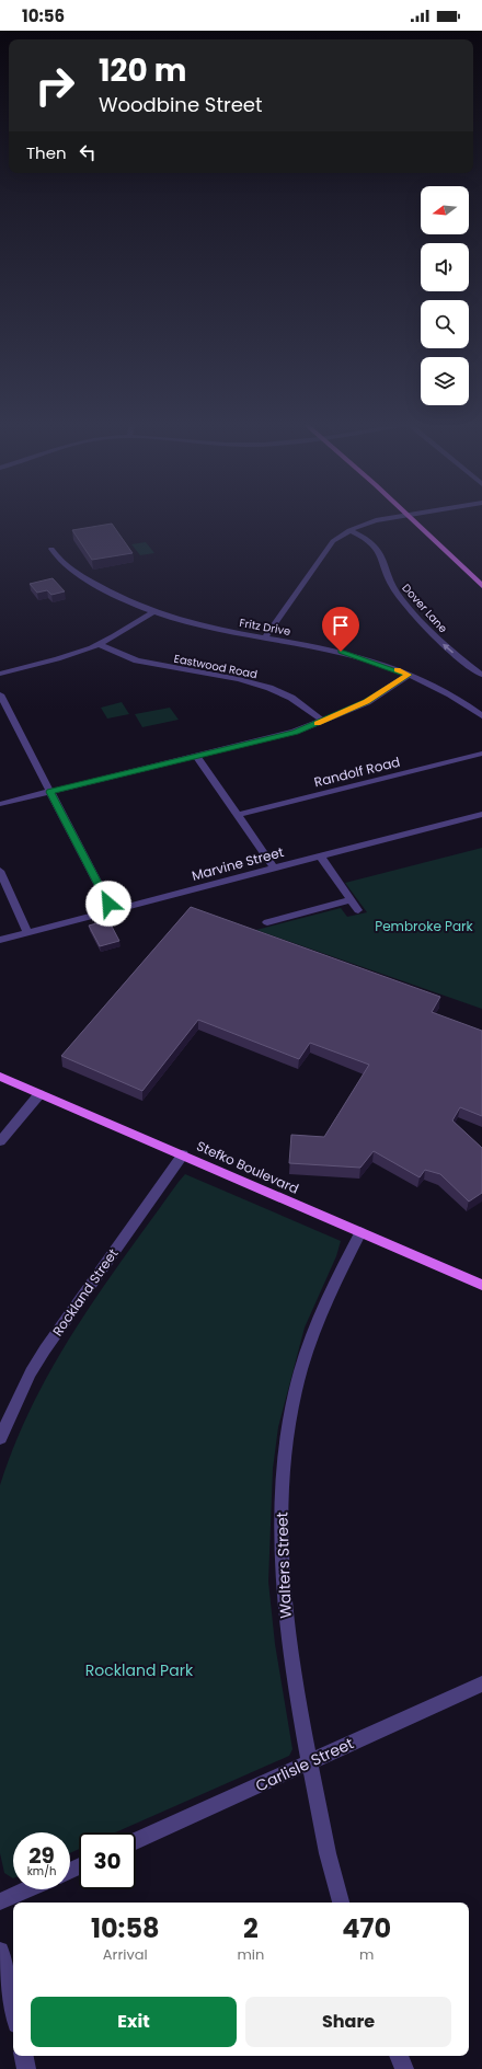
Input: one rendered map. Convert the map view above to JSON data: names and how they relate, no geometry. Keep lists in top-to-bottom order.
{
  "streets": {
    "main road": ["Stefko Boulevard"],
    "street": [
      "Dover Lane",
      "Fritz Drive",
      "Eastwood Road",
      "Randolf Road",
      "Marvine Street",
      "Rockland Street",
      "Walters Street",
      "Carlisle Street"
    ]
  },
  "crossings": [
    ["Stefko Boulevard", "Rockland Street"],
    ["Stefko Boulevard", "Walters Street"],
    ["Walters Street", "Carlisle Street"]
  ],
  "one_way": ["Dover Lane"],
  "parks": ["Pembroke Park", "Rockland Park"],
  "north": "left",
  "page": {
    "status": "10:56",
    "turn": ["120 m", "Woodbine Street"],
    "then": "Then",
    "speed": "29 km/h",
    "limit": "30",
    "eta": [
      "10:58",
      "Arrival",
      "2",
      "min",
      "470",
      "m"
    ],
    "buttons": ["Exit", "Share"]
  }
}
